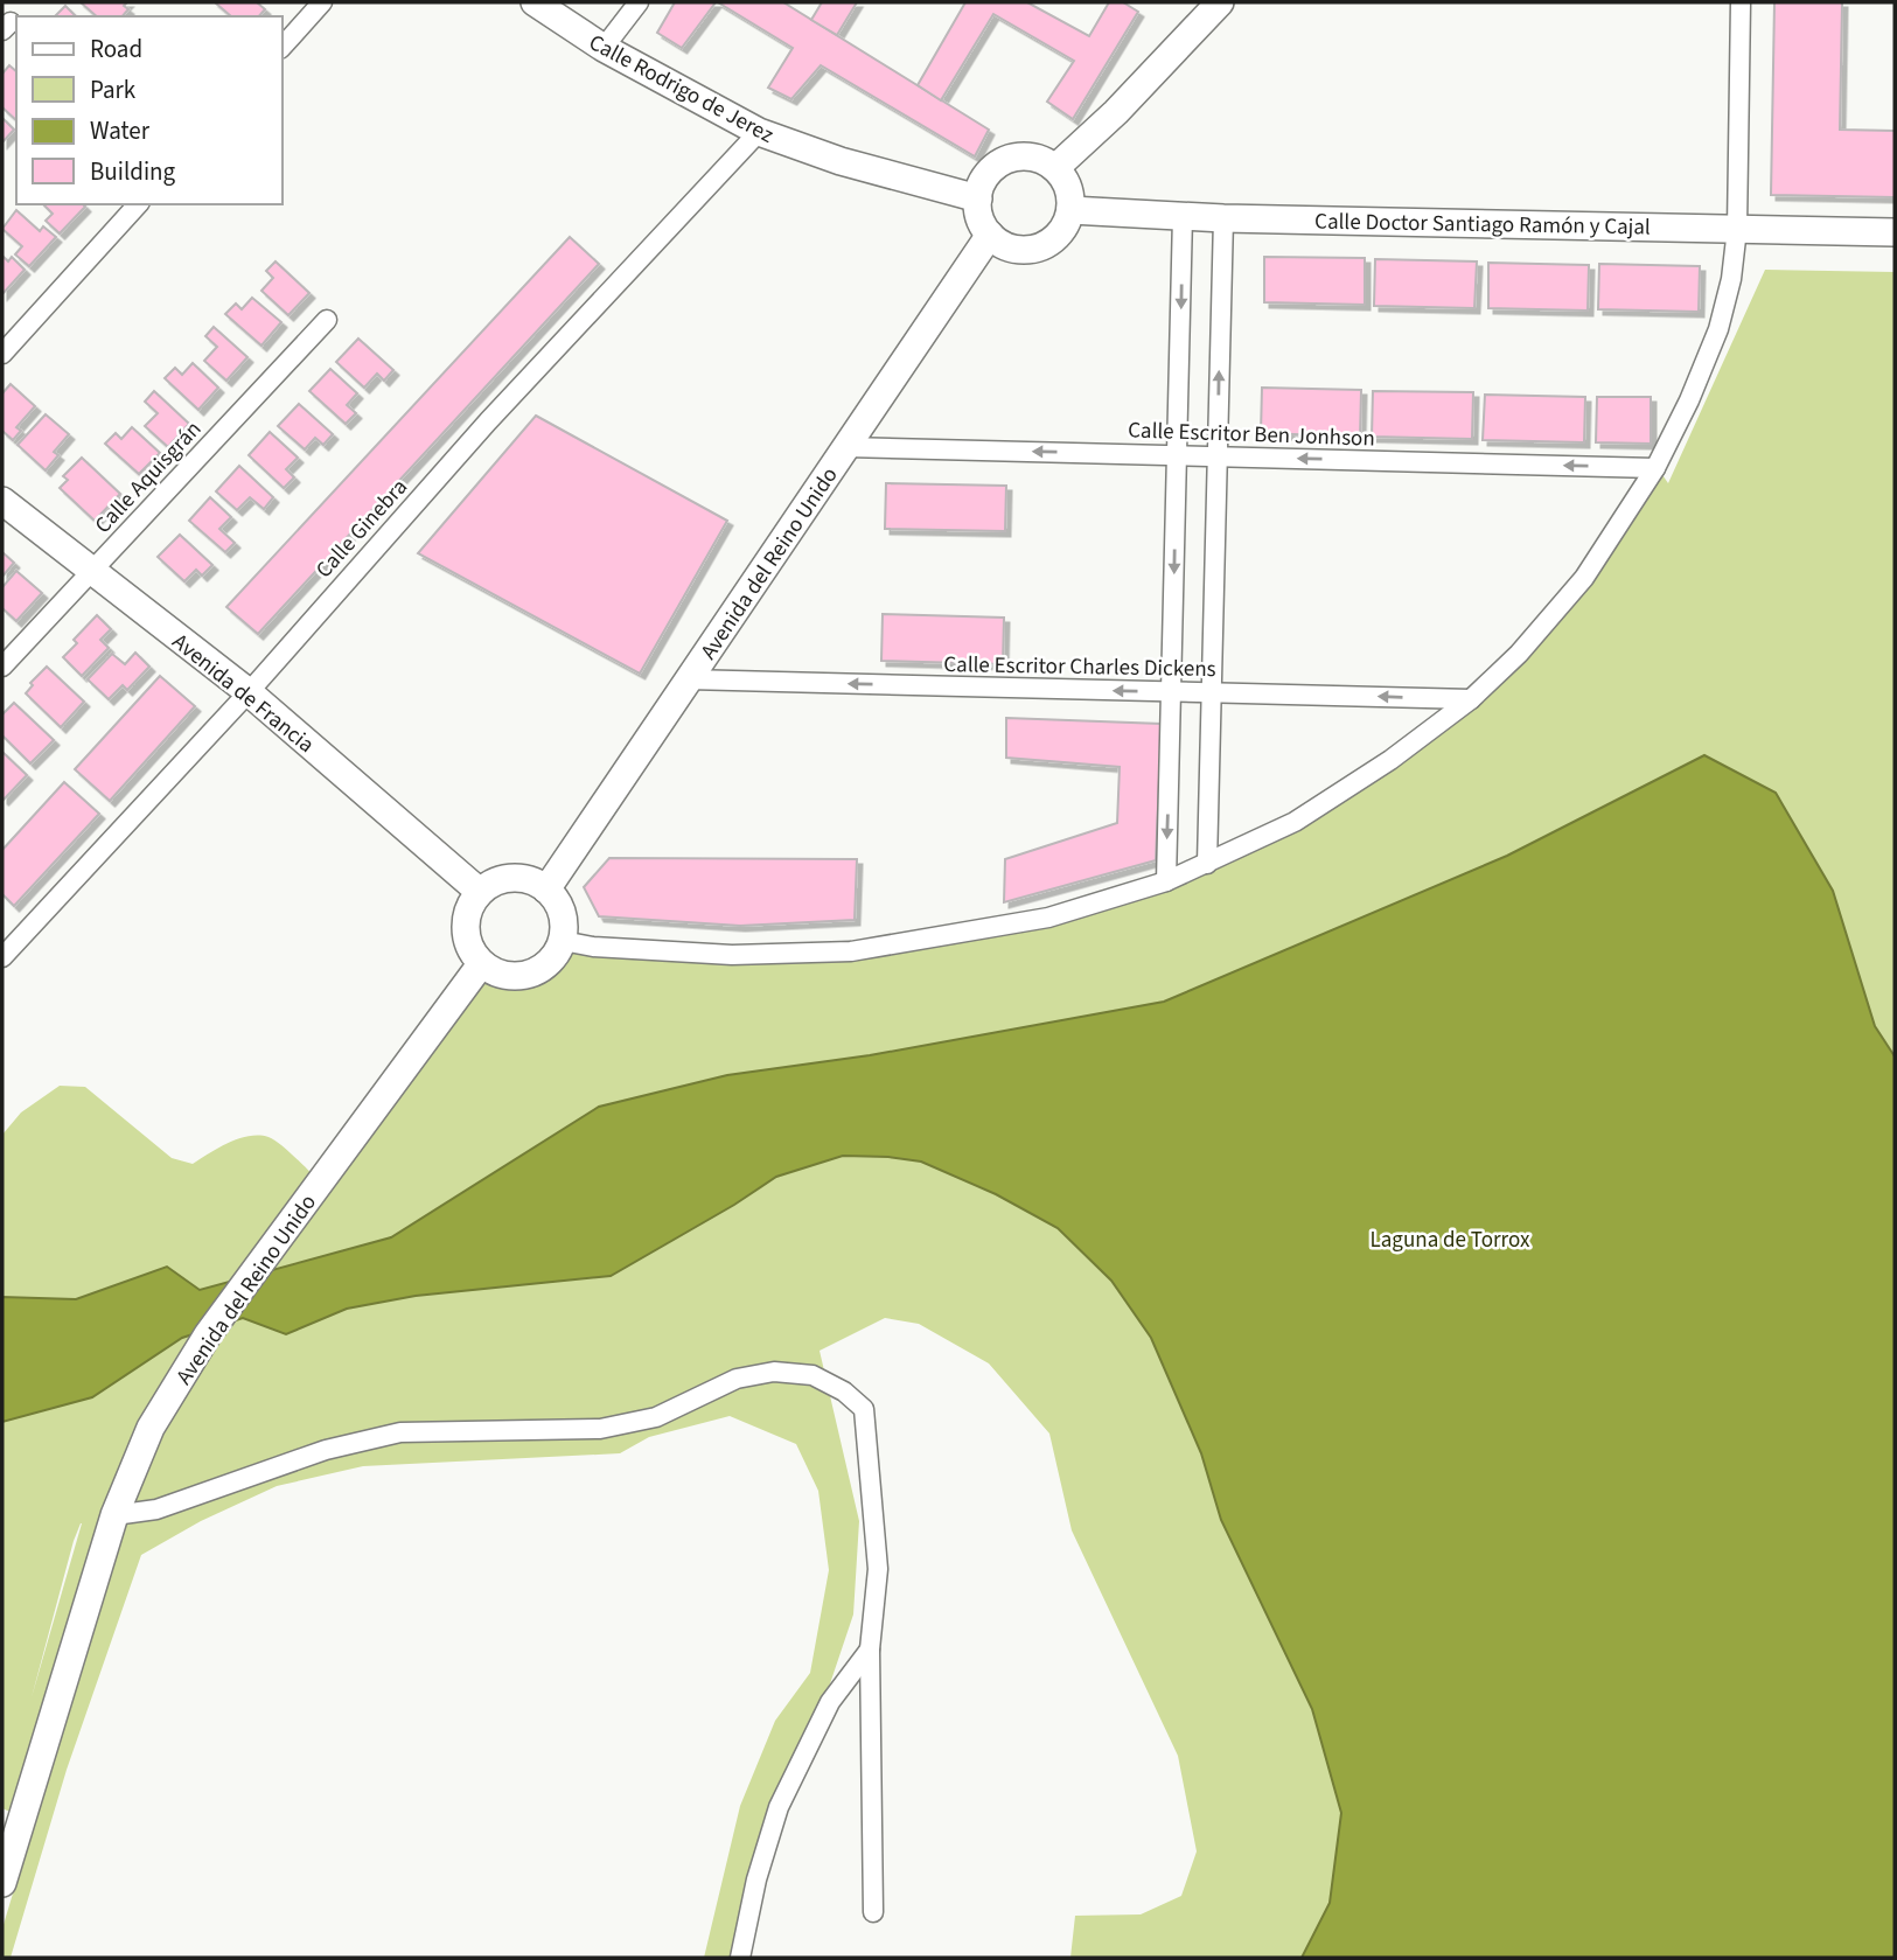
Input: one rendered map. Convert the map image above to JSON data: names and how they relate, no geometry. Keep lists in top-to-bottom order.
{
  "streets": {
    "street": [
      "Calle Rodrigo de Jerez",
      "Calle Doctor Santiago Ramón y Cajal",
      "Calle Escritor Ben Jonhson",
      "Calle Aquisgrán",
      "Calle Ginebra",
      "Avenida del Reino Unido",
      "Calle Escritor Charles Dickens",
      "Avenida de Francia"
    ]
  },
  "crossings": [
    ["Calle Rodrigo de Jerez", "Calle Doctor Santiago Ramón y Cajal"],
    ["Calle Rodrigo de Jerez", "Calle Ginebra"],
    ["Calle Rodrigo de Jerez", "Avenida del Reino Unido"],
    ["Calle Doctor Santiago Ramón y Cajal", "Avenida del Reino Unido"],
    ["Calle Escritor Ben Jonhson", "Avenida del Reino Unido"],
    ["Calle Aquisgrán", "Avenida de Francia"],
    ["Calle Ginebra", "Avenida de Francia"],
    ["Avenida del Reino Unido", "Calle Escritor Charles Dickens"],
    ["Avenida del Reino Unido", "Avenida de Francia"]
  ],
  "one_way": ["Calle Escritor Ben Jonhson", "Calle Escritor Charles Dickens"],
  "parks": ["Laguna de Torrox"],
  "legend": [
    "Road",
    "Park",
    "Water",
    "Building"
  ]
}
